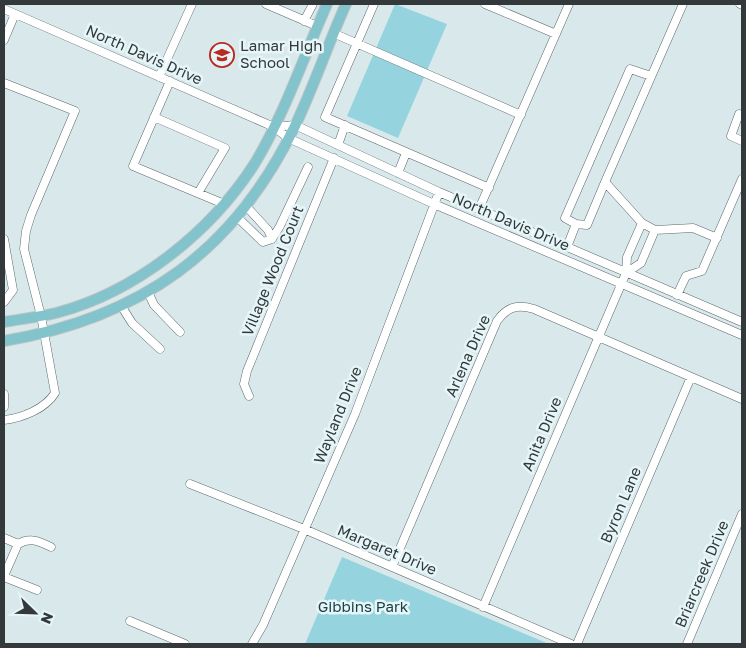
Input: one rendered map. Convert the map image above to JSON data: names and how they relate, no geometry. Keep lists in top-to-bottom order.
{
  "streets": {
    "street": [
      "North Davis Drive",
      "Village Wood Court",
      "Arlena Drive",
      "Wayland Drive",
      "Anita Drive",
      "Byron Lane",
      "Margaret Drive",
      "Briarcreek Drive"
    ]
  },
  "crossings": [
    ["North Davis Drive", "Village Wood Court"],
    ["North Davis Drive", "Wayland Drive"],
    ["North Davis Drive", "Anita Drive"],
    ["Arlena Drive", "Anita Drive"],
    ["Arlena Drive", "Byron Lane"],
    ["Arlena Drive", "Margaret Drive"],
    ["Wayland Drive", "Margaret Drive"],
    ["Anita Drive", "Margaret Drive"]
  ],
  "parks": ["Gibbins Park"],
  "places": {
    "school or university": ["Lamar High School"]
  },
  "north": "bottom right"
}
